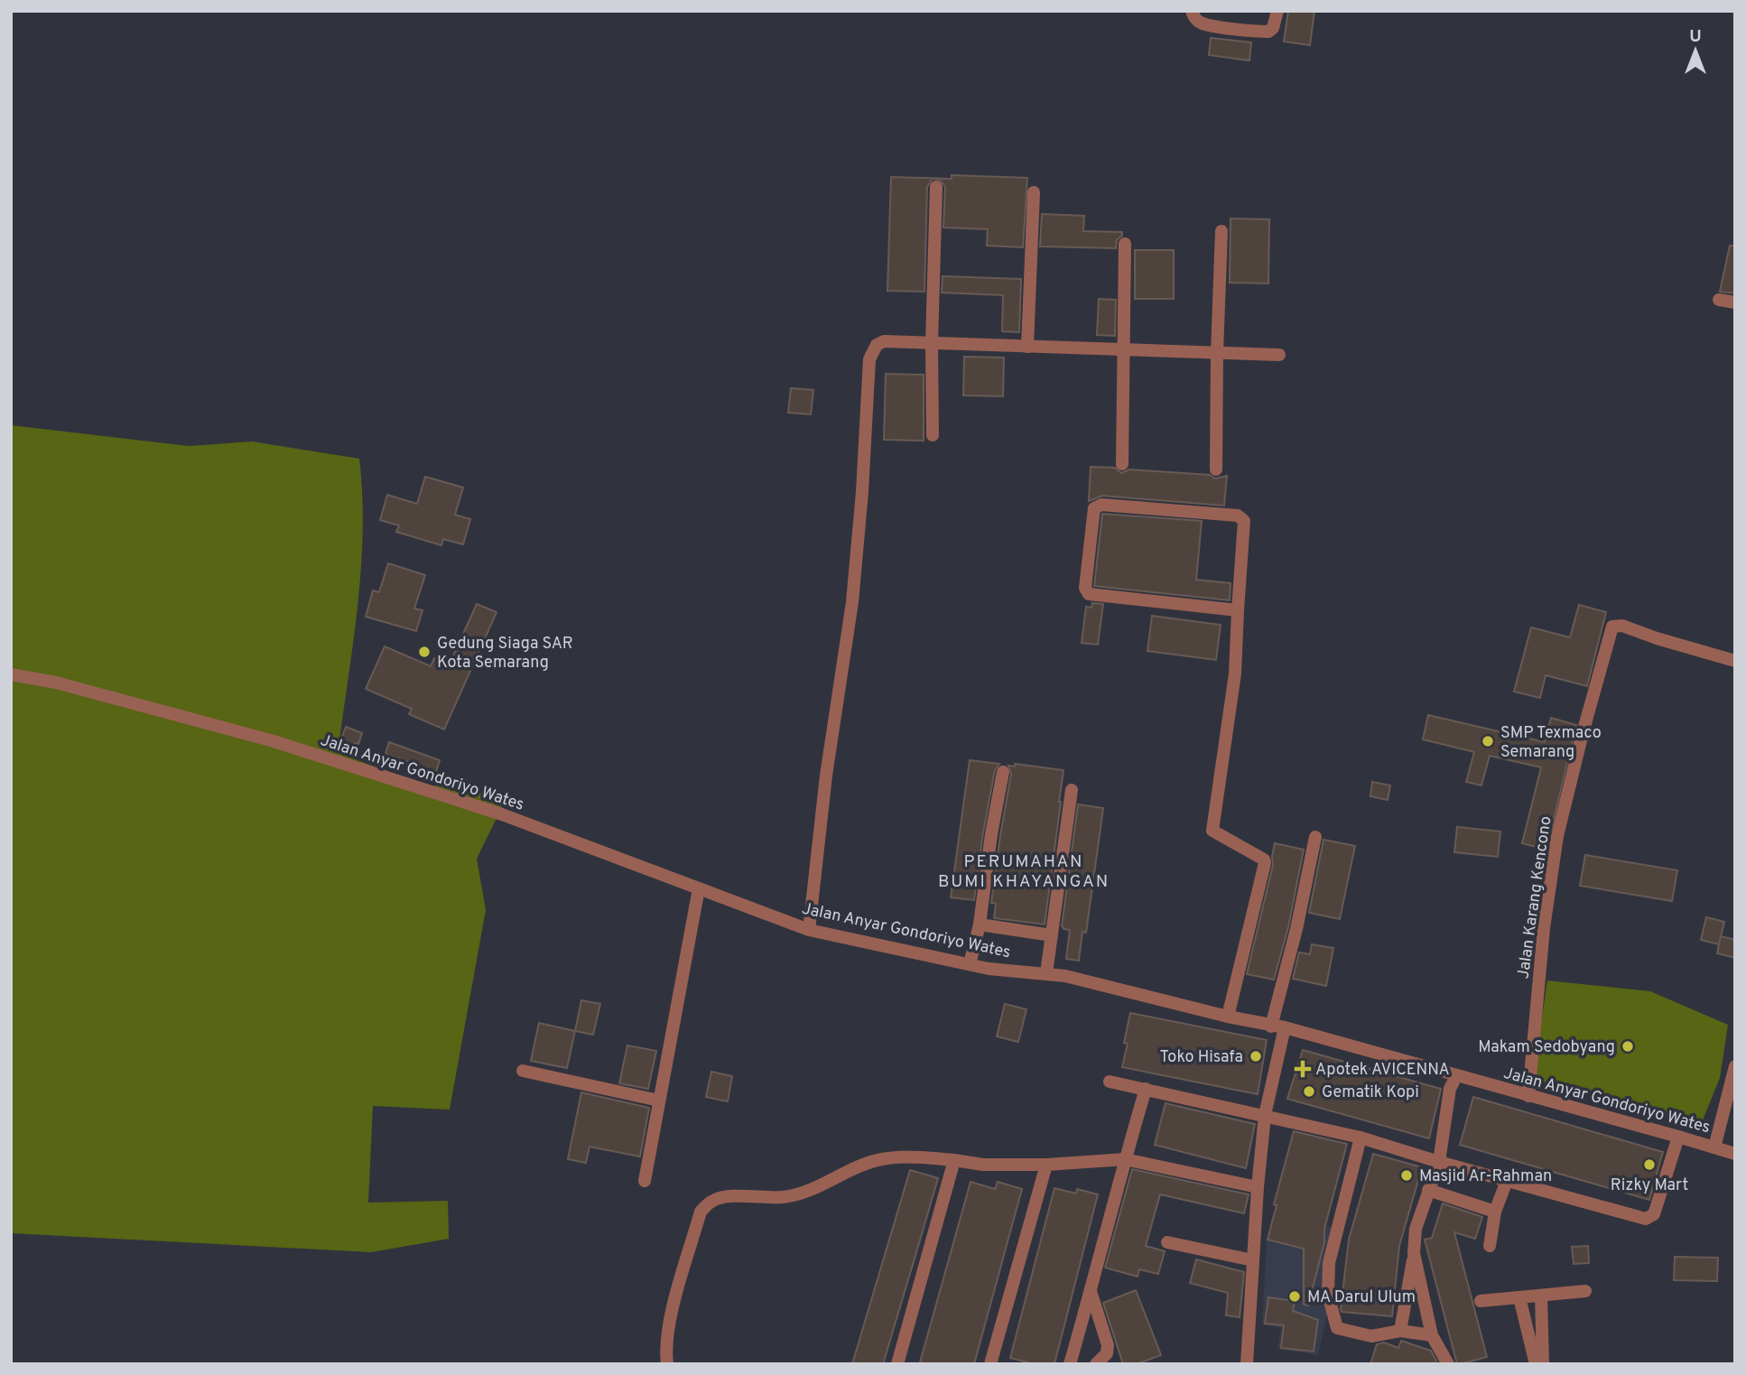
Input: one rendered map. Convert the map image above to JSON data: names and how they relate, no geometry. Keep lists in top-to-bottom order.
{
  "streets": {
    "street": ["Jalan Anyar Gondoriyo Wates", "Jalan Karang Kencono"]
  },
  "crossings": [
    ["Jalan Anyar Gondoriyo Wates", "Jalan Karang Kencono"]
  ],
  "districts": ["PERUMAHAN BUMI KHAYANGAN"],
  "places": {
    "other": [
      "Gedung Siaga SAR Kota Semarang",
      "SMP Texmaco Semarang",
      "Makam Sedobyang",
      "Toko Hisafa",
      "Gematik Kopi",
      "Rizky Mart",
      "Masjid Ar-Rahman",
      "MA Darul Ulum"
    ],
    "health": ["Apotek AVICENNA"]
  },
  "north": "top"
}
